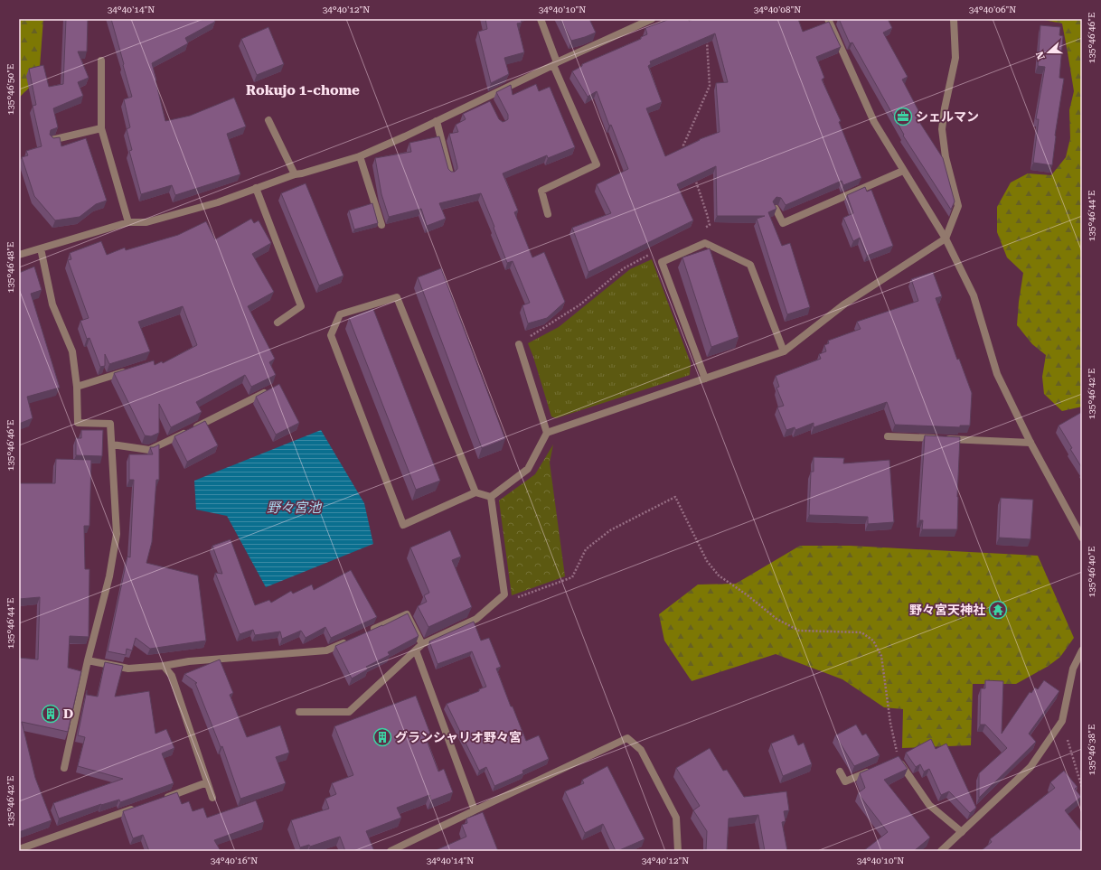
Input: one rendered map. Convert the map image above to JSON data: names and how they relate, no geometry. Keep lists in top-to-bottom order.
{
  "districts": ["Rokujo 1-chome"],
  "water": ["野々宮池"],
  "places": {
    "office": ["シェルマン"],
    "temple": ["野々宮天神社"],
    "building": ["D", "グランシャリオ野々宮"]
  },
  "north": "left",
  "coordinates": [
    "34°40'14\"N",
    "34°40'12\"N",
    "34°40'10\"N",
    "34°40'08\"N",
    "34°40'06\"N",
    "135°46'46\"E",
    "135°46'50\"E",
    "135°46'44\"E",
    "135°46'48\"E",
    "135°46'42\"E",
    "135°46'40\"E",
    "135°46'38\"E",
    "34°40'16\"N"
  ]
}
